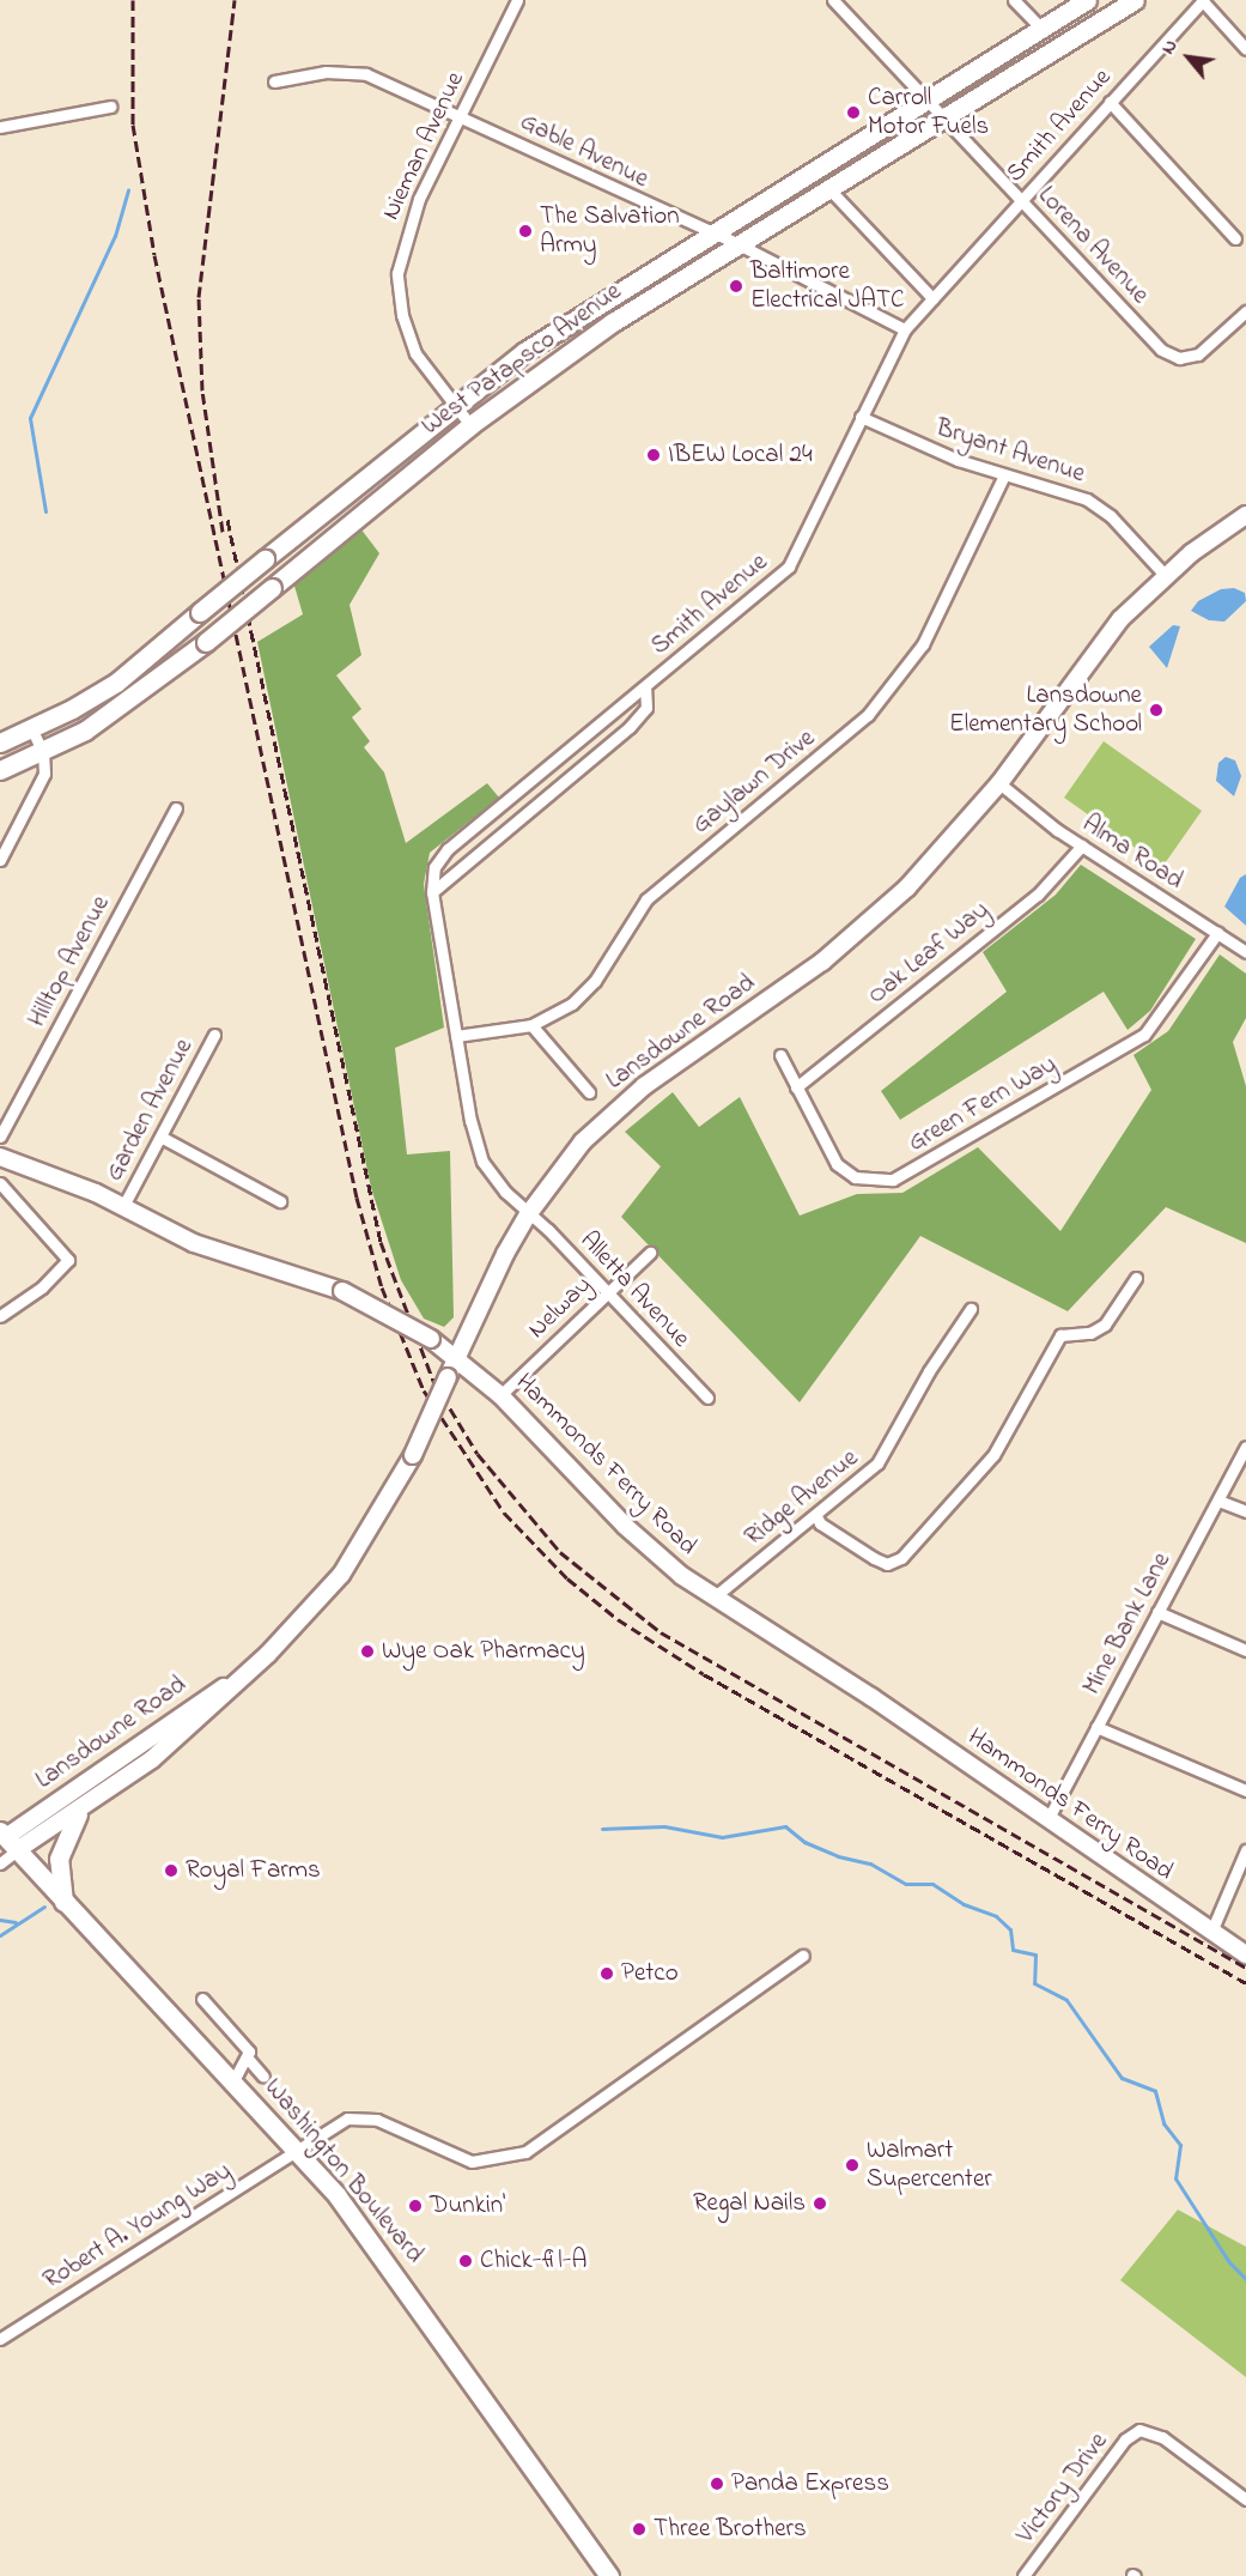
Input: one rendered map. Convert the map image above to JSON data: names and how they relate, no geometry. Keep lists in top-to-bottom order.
{
  "streets": {
    "main road": ["West Patapsco Avenue", "Washington Boulevard"],
    "street": [
      "Smith Avenue",
      "Nieman Avenue",
      "Gable Avenue",
      "Lorena Avenue",
      "Bryant Avenue",
      "Gaylawn Drive",
      "Alma Road",
      "Oak Leaf Way",
      "Hilltop Avenue",
      "Lansdowne Road",
      "Green Fern Way",
      "Garden Avenue",
      "Alletta Avenue",
      "Nelway",
      "Hammonds Ferry Road",
      "Ridge Avenue",
      "Mine Bank Lane",
      "Robert A. Young Way",
      "Victory Drive"
    ]
  },
  "crossings": [
    ["Smith Avenue", "Gable Avenue"],
    ["Smith Avenue", "Lorena Avenue"],
    ["Smith Avenue", "Bryant Avenue"],
    ["Smith Avenue", "Gaylawn Drive"],
    ["Smith Avenue", "Lansdowne Road"],
    ["Smith Avenue", "Alletta Avenue"],
    ["Nieman Avenue", "Gable Avenue"],
    ["Nieman Avenue", "West Patapsco Avenue"],
    ["Gable Avenue", "West Patapsco Avenue"],
    ["Lorena Avenue", "West Patapsco Avenue"],
    ["Bryant Avenue", "Gaylawn Drive"],
    ["Bryant Avenue", "Lansdowne Road"],
    ["Alma Road", "Oak Leaf Way"],
    ["Alma Road", "Lansdowne Road"],
    ["Alma Road", "Green Fern Way"],
    ["Oak Leaf Way", "Green Fern Way"],
    ["Lansdowne Road", "Alletta Avenue"],
    ["Lansdowne Road", "Hammonds Ferry Road"],
    ["Lansdowne Road", "Washington Boulevard"],
    ["Garden Avenue", "Hammonds Ferry Road"],
    ["Alletta Avenue", "Nelway"],
    ["Nelway", "Hammonds Ferry Road"],
    ["Hammonds Ferry Road", "Ridge Avenue"],
    ["Hammonds Ferry Road", "Mine Bank Lane"],
    ["Washington Boulevard", "Robert A. Young Way"]
  ],
  "places": [
    "Carroll Motor Fuels",
    "The Salvation Army",
    "Baltimore Electrical JATC",
    "IBEW Local 24",
    "Lansdowne Elementary School",
    "Wye Oak Pharmacy",
    "Royal Farms",
    "Petco",
    "Walmart Supercenter",
    "Regal Nails",
    "Dunkin'",
    "Chick-fil-A",
    "Panda Express",
    "Three Brothers"
  ],
  "north": "top left"
}
